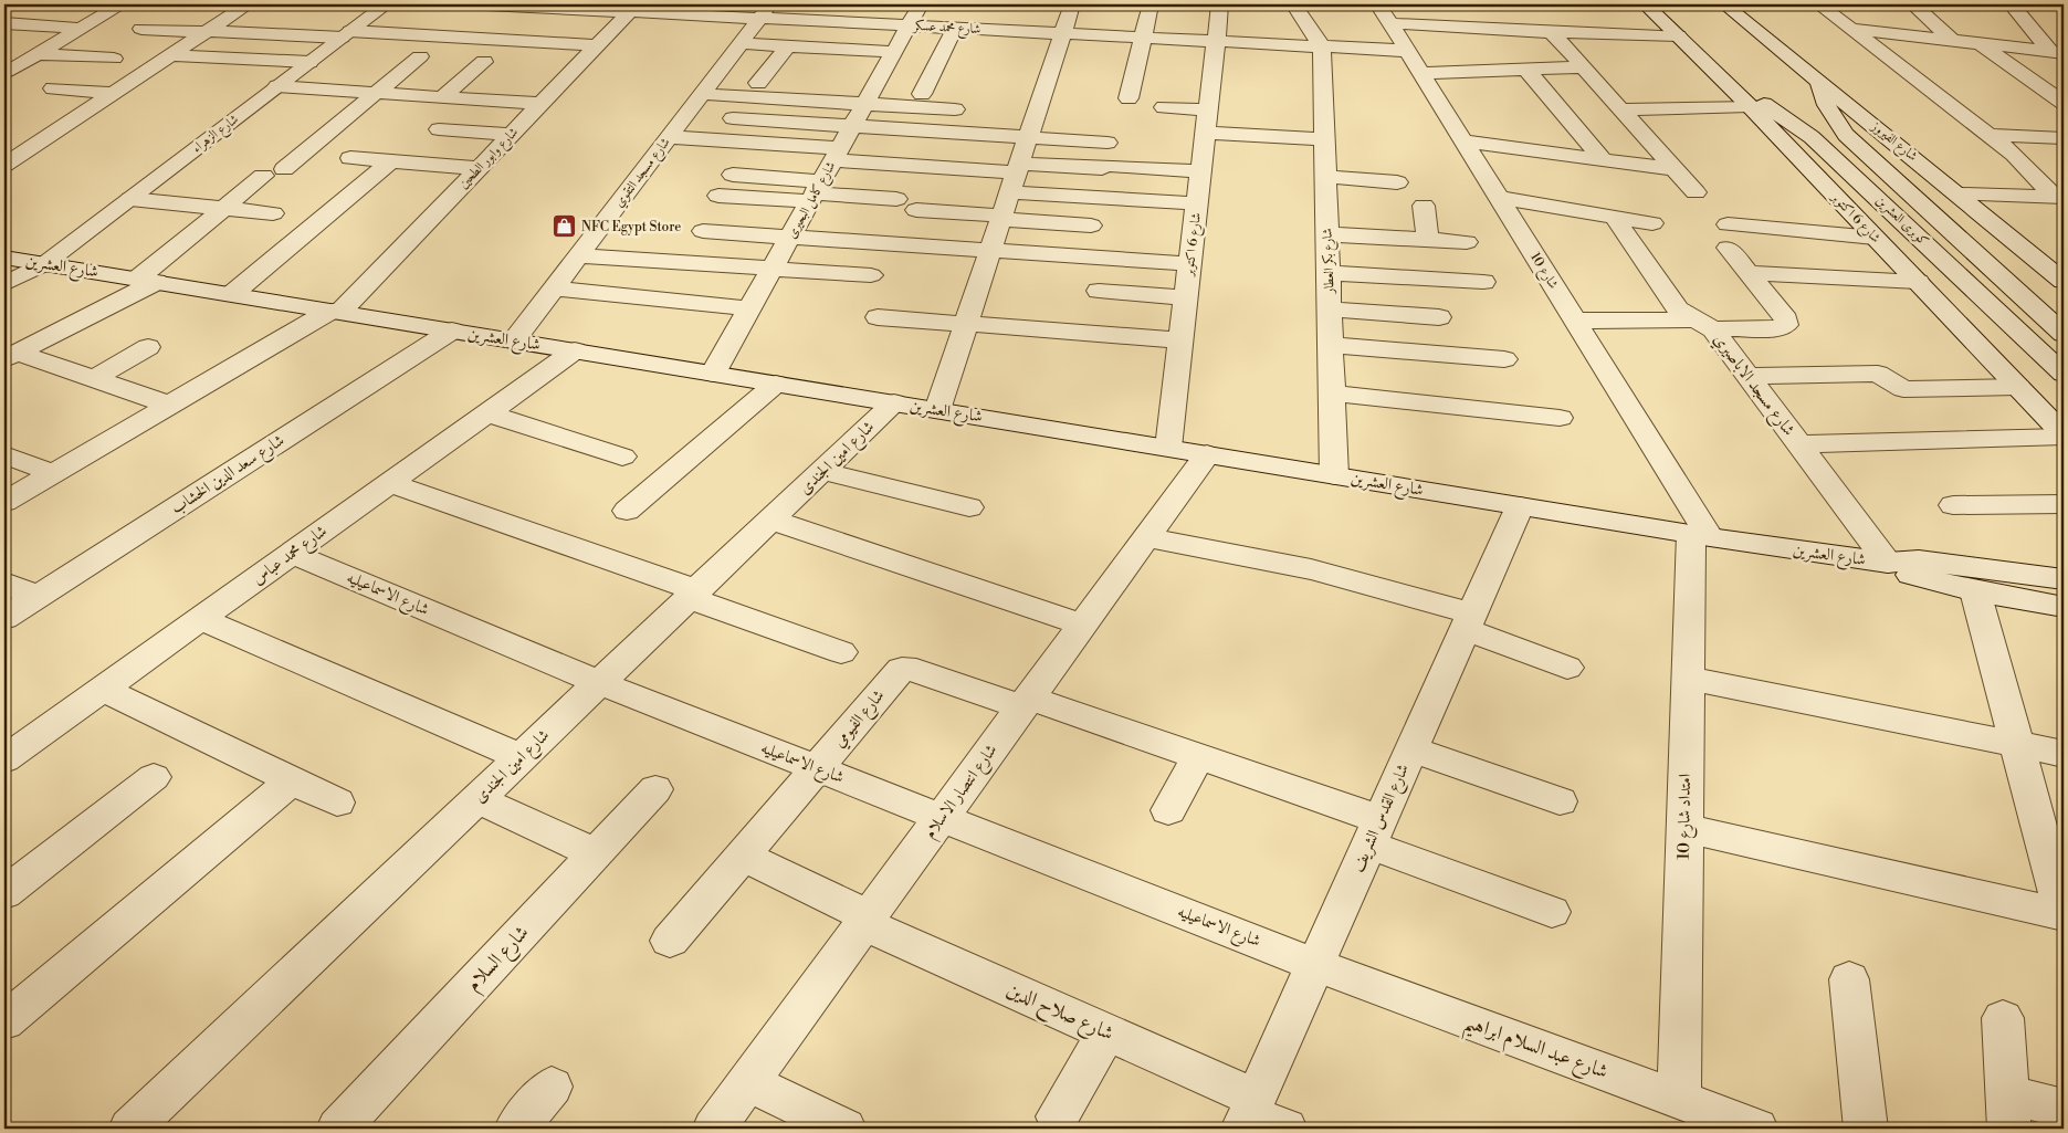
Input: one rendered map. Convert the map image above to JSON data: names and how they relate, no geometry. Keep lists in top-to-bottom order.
{
  "streets": {
    "street": [
      "شارع محمد عسكر",
      "شارع الزهراء",
      "شارع الفيروز",
      "شارع وابور الطحين",
      "شارع مسجد التقوي",
      "شارع كامل البحيرى",
      "شارع 6 اكتوبر",
      "كوبرى العشرين",
      "شارع بكر العطار",
      "شارع العشرين",
      "شارع 10",
      "شارع مسجد الاباصيري",
      "شارع امين الجندى",
      "شارع سعد الدين الخشاب",
      "شارع محمد عباس",
      "شارع الاسماعيليه",
      "شارع الفيومي",
      "شارع انتصار الاسلام",
      "امتداد شارع 10",
      "شارع القدس الشريف",
      "شارع السلام",
      "شارع صلاح الدين",
      "شارع عبد السلام ابراهيم"
    ]
  },
  "crossings": [
    ["شارع محمد عسكر", "شارع وابور الطحين"],
    ["شارع محمد عسكر", "شارع مسجد التقوي"],
    ["شارع محمد عسكر", "شارع كامل البحيرى"],
    ["شارع محمد عسكر", "شارع 6 اكتوبر"],
    ["شارع محمد عسكر", "شارع بكر العطار"],
    ["شارع محمد عسكر", "شارع 10"],
    ["شارع الزهراء", "شارع العشرين"],
    ["شارع الفيروز", "كوبرى العشرين"],
    ["شارع وابور الطحين", "شارع العشرين"],
    ["شارع مسجد التقوي", "شارع العشرين"],
    ["شارع كامل البحيرى", "شارع العشرين"],
    ["شارع 6 اكتوبر", "كوبرى العشرين"],
    ["شارع 6 اكتوبر", "شارع العشرين"],
    ["شارع بكر العطار", "شارع العشرين"],
    ["شارع العشرين", "شارع 10"],
    ["شارع العشرين", "شارع مسجد الاباصيري"],
    ["شارع العشرين", "شارع امين الجندى"],
    ["شارع العشرين", "شارع سعد الدين الخشاب"],
    ["شارع العشرين", "شارع محمد عباس"],
    ["شارع العشرين", "شارع انتصار الاسلام"],
    ["شارع العشرين", "امتداد شارع 10"],
    ["شارع العشرين", "شارع القدس الشريف"],
    ["شارع 10", "امتداد شارع 10"],
    ["شارع امين الجندى", "شارع الاسماعيليه"],
    ["شارع محمد عباس", "شارع الاسماعيليه"],
    ["شارع الاسماعيليه", "شارع الفيومي"],
    ["شارع الاسماعيليه", "شارع انتصار الاسلام"],
    ["شارع الاسماعيليه", "شارع القدس الشريف"],
    ["شارع الاسماعيليه", "شارع عبد السلام ابراهيم"],
    ["شارع الفيومي", "شارع انتصار الاسلام"],
    ["شارع الفيومي", "شارع صلاح الدين"],
    ["شارع انتصار الاسلام", "شارع صلاح الدين"],
    ["امتداد شارع 10", "شارع عبد السلام ابراهيم"],
    ["شارع القدس الشريف", "شارع صلاح الدين"],
    ["شارع القدس الشريف", "شارع عبد السلام ابراهيم"]
  ],
  "places": {
    "shop": ["NFC Egypt Store"]
  }
}
